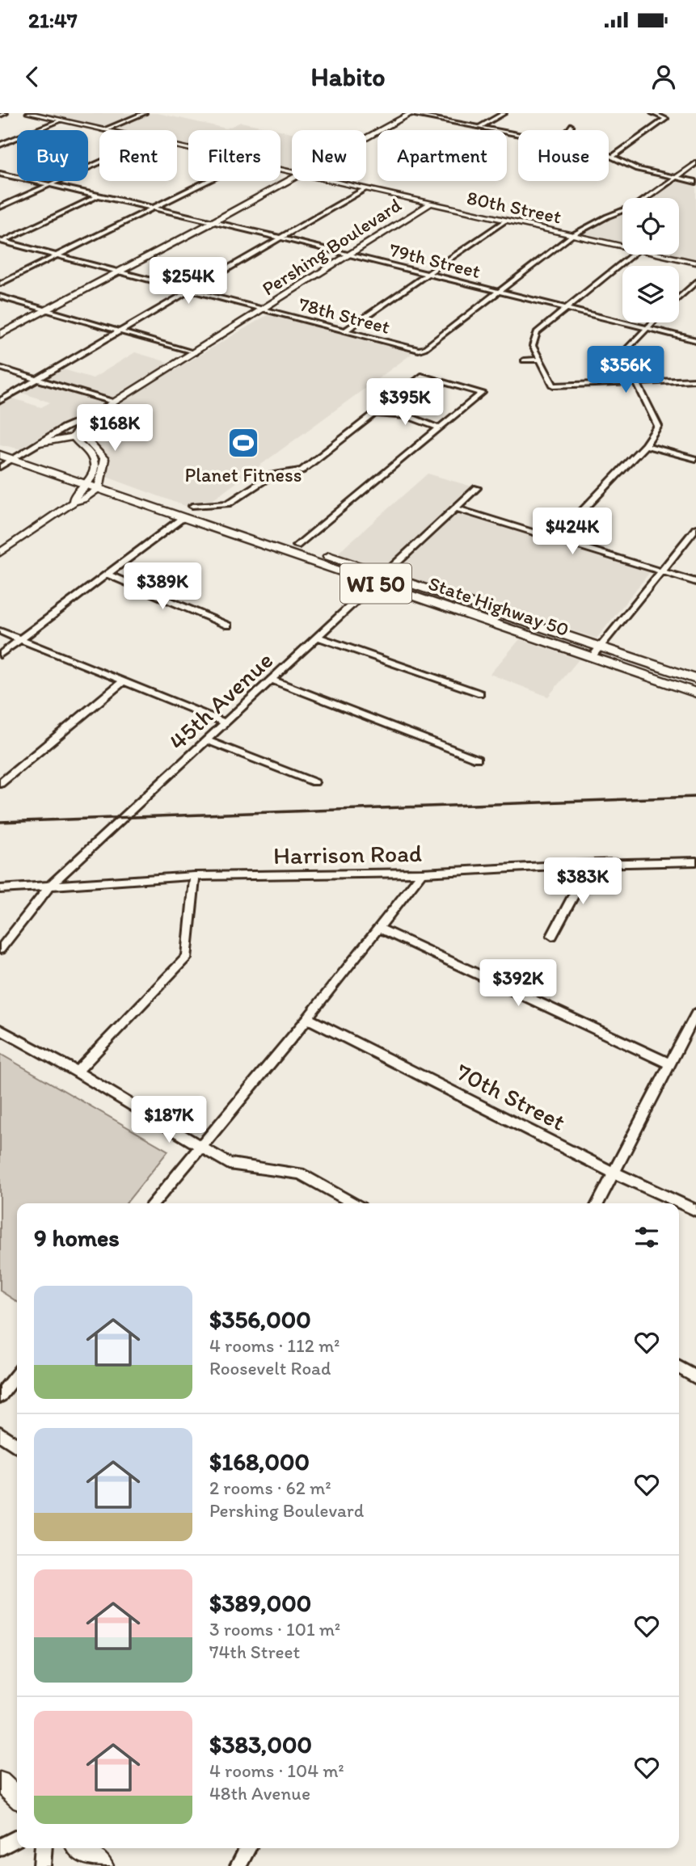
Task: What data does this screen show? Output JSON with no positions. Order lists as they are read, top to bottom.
{
  "streets": {
    "main road": ["WI 50", "State Highway 50"],
    "street": [
      "80th Street",
      "Pershing Boulevard",
      "79th Street",
      "78th Street",
      "45th Avenue",
      "Harrison Road",
      "70th Street"
    ]
  },
  "crossings": [
    ["80th Street", "Pershing Boulevard"],
    ["Pershing Boulevard", "79th Street"],
    ["Pershing Boulevard", "78th Street"],
    ["79th Street", "78th Street"],
    ["State Highway 50", "45th Avenue"],
    ["45th Avenue", "Harrison Road"]
  ],
  "places": {
    "sports": ["Planet Fitness"]
  },
  "page": {
    "status": "21:47",
    "header": "Habito",
    "chip": [
      "Buy",
      "Rent",
      "Filters",
      "New",
      "Apartment",
      "House"
    ],
    "price": [
      "$254K",
      "$356K",
      "$395K",
      "$168K",
      "$424K",
      "$389K",
      "$383K",
      "$392K",
      "$187K"
    ],
    "heading": "9 homes",
    "list": [
      {
        "name": "$356,000",
        "note": "4 rooms · 112 m² · Roosevelt Road"
      },
      {
        "name": "$168,000",
        "note": "2 rooms · 62 m² · Pershing Boulevard"
      },
      {
        "name": "$389,000",
        "note": "3 rooms · 101 m² · 74th Street"
      },
      {
        "name": "$383,000",
        "note": "4 rooms · 104 m² · 48th Avenue"
      }
    ]
  }
}
